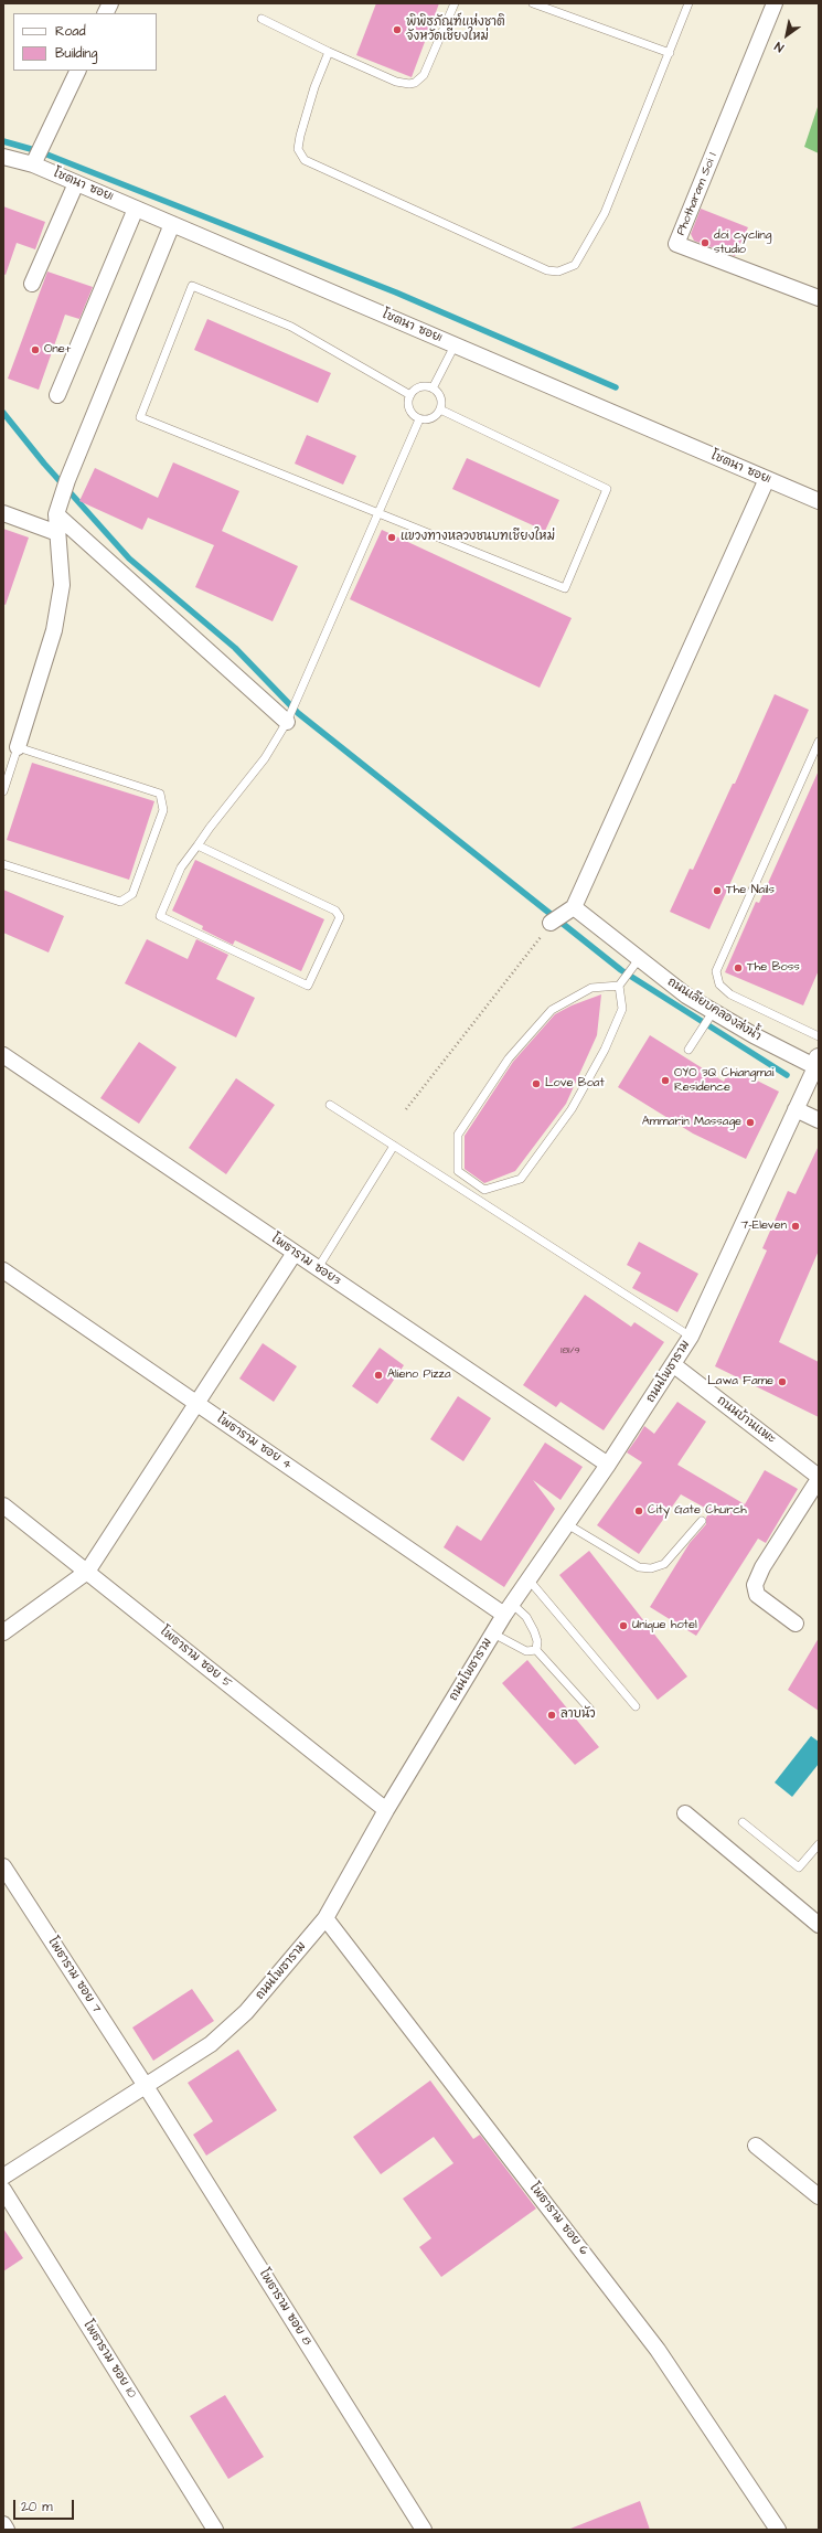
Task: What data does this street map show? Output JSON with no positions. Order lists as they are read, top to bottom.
{
  "streets": {
    "street": [
      "โชตนา ซอย1",
      "Photharam Soi 1",
      "ถนนเลียบคลองส่งน้ำ",
      "โพธาราม ซอย3",
      "ถนนโพธาราม",
      "ถนนบ้านแพะ",
      "โพธาราม ซอย 4",
      "โพธาราม ซอย 5",
      "โพธาราม ซอย 7",
      "โพธาราม ซอย 6",
      "โพธาราม ซอย 8",
      "โพธาราม ซอย 10"
    ]
  },
  "crossings": [
    ["ถนนเลียบคลองส่งน้ำ", "ถนนโพธาราม"],
    ["โพธาราม ซอย3", "ถนนโพธาราม"],
    ["ถนนโพธาราม", "ถนนบ้านแพะ"],
    ["ถนนโพธาราม", "โพธาราม ซอย 4"],
    ["ถนนโพธาราม", "โพธาราม ซอย 5"],
    ["ถนนโพธาราม", "โพธาราม ซอย 7"],
    ["ถนนโพธาราม", "โพธาราม ซอย 6"],
    ["ถนนโพธาราม", "โพธาราม ซอย 8"],
    ["โพธาราม ซอย 7", "โพธาราม ซอย 8"]
  ],
  "places": [
    "พิพิธภัณฑ์แห่งชาติ จังหวัดเชียงใหม่",
    "doi cycling studio",
    "One+",
    "แขวงทางหลวงชนบทเชียงใหม่",
    "The Nails",
    "The Boss",
    "OYO 3Q Chiangmai Residence",
    "Love Boat",
    "Ammarin Massage",
    "7-Eleven",
    "Alieno Pizza",
    "Lawa Fame",
    "City Gate Church",
    "Unique hotel",
    "ลาบนัว"
  ],
  "house_numbers": ["181/9"],
  "legend": ["Road", "Building"],
  "scale_bar": "20 m",
  "north": "bottom left"
}
